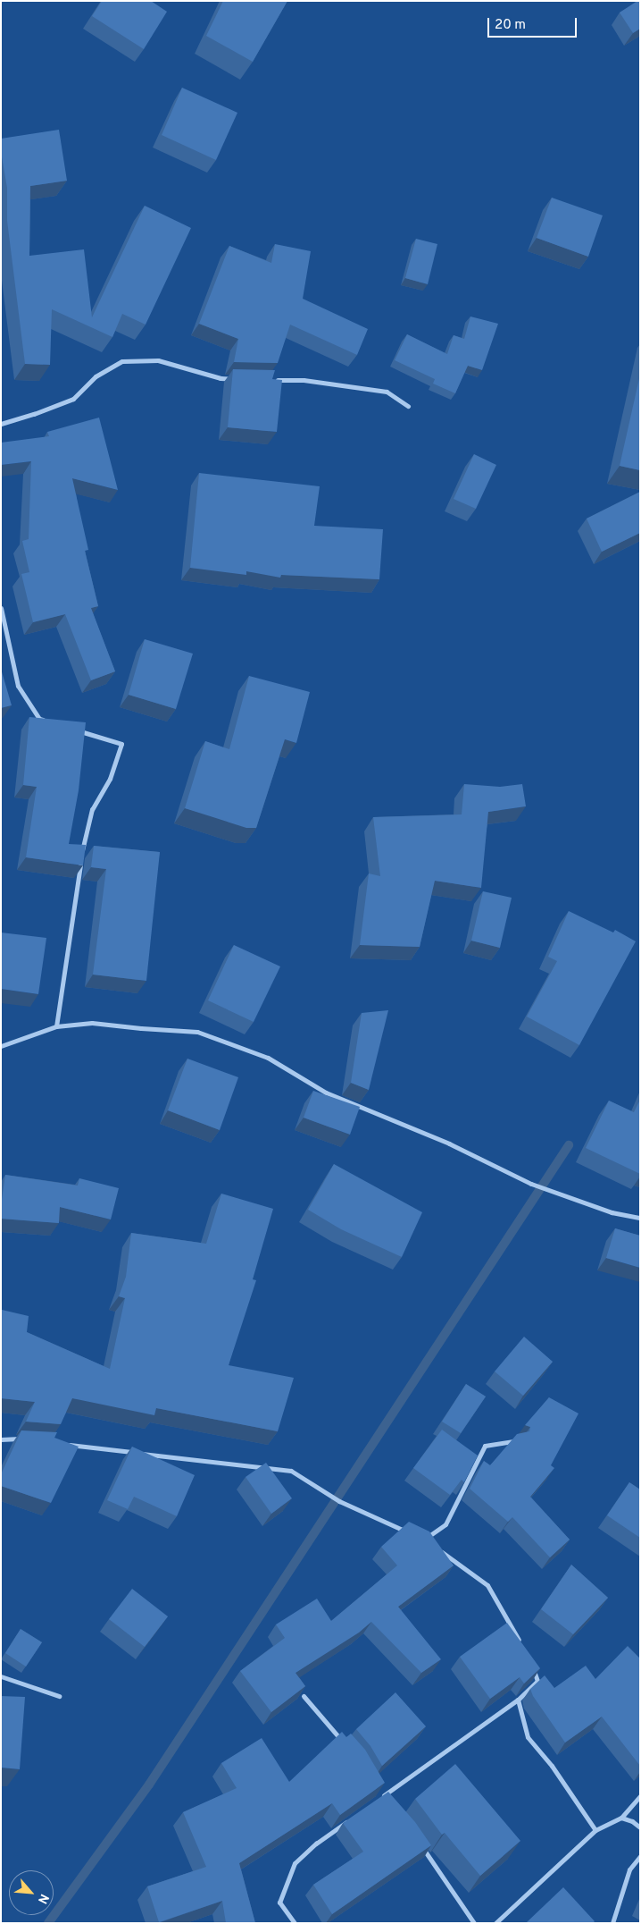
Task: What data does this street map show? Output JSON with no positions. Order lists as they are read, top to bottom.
{
  "scale_bar": "20 m",
  "north": "bottom right"
}
